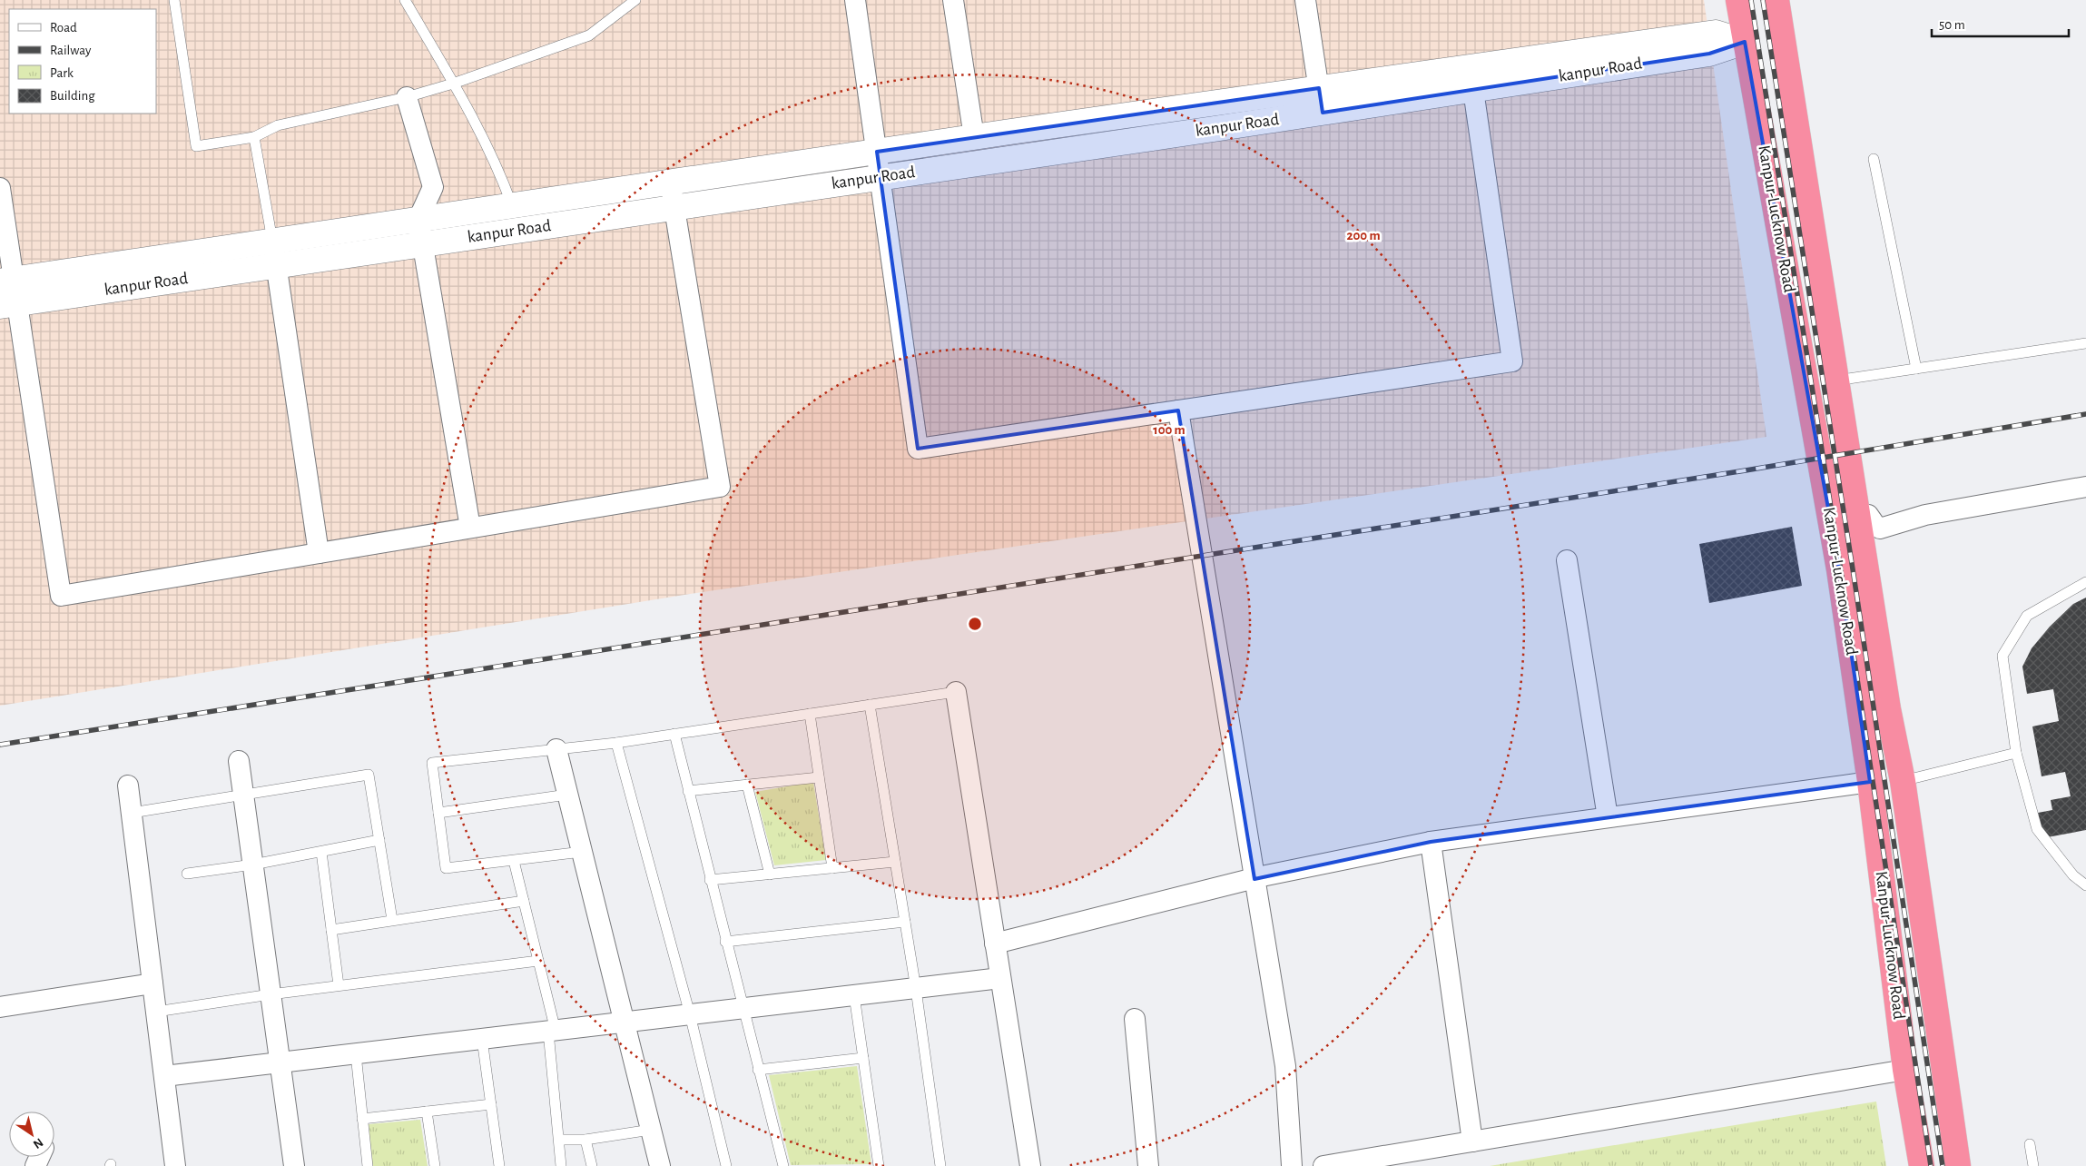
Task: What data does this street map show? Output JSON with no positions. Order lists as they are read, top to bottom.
{
  "streets": {
    "highway": ["Kanpur-Lucknow Road"],
    "street": ["kanpur Road"]
  },
  "crossings": [
    ["kanpur Road", "Kanpur-Lucknow Road"]
  ],
  "legend": [
    "Road",
    "Railway",
    "Park",
    "Building"
  ],
  "scale_bar": "50 m",
  "north": "bottom right",
  "rings": ["200 m", "100 m"]
}
